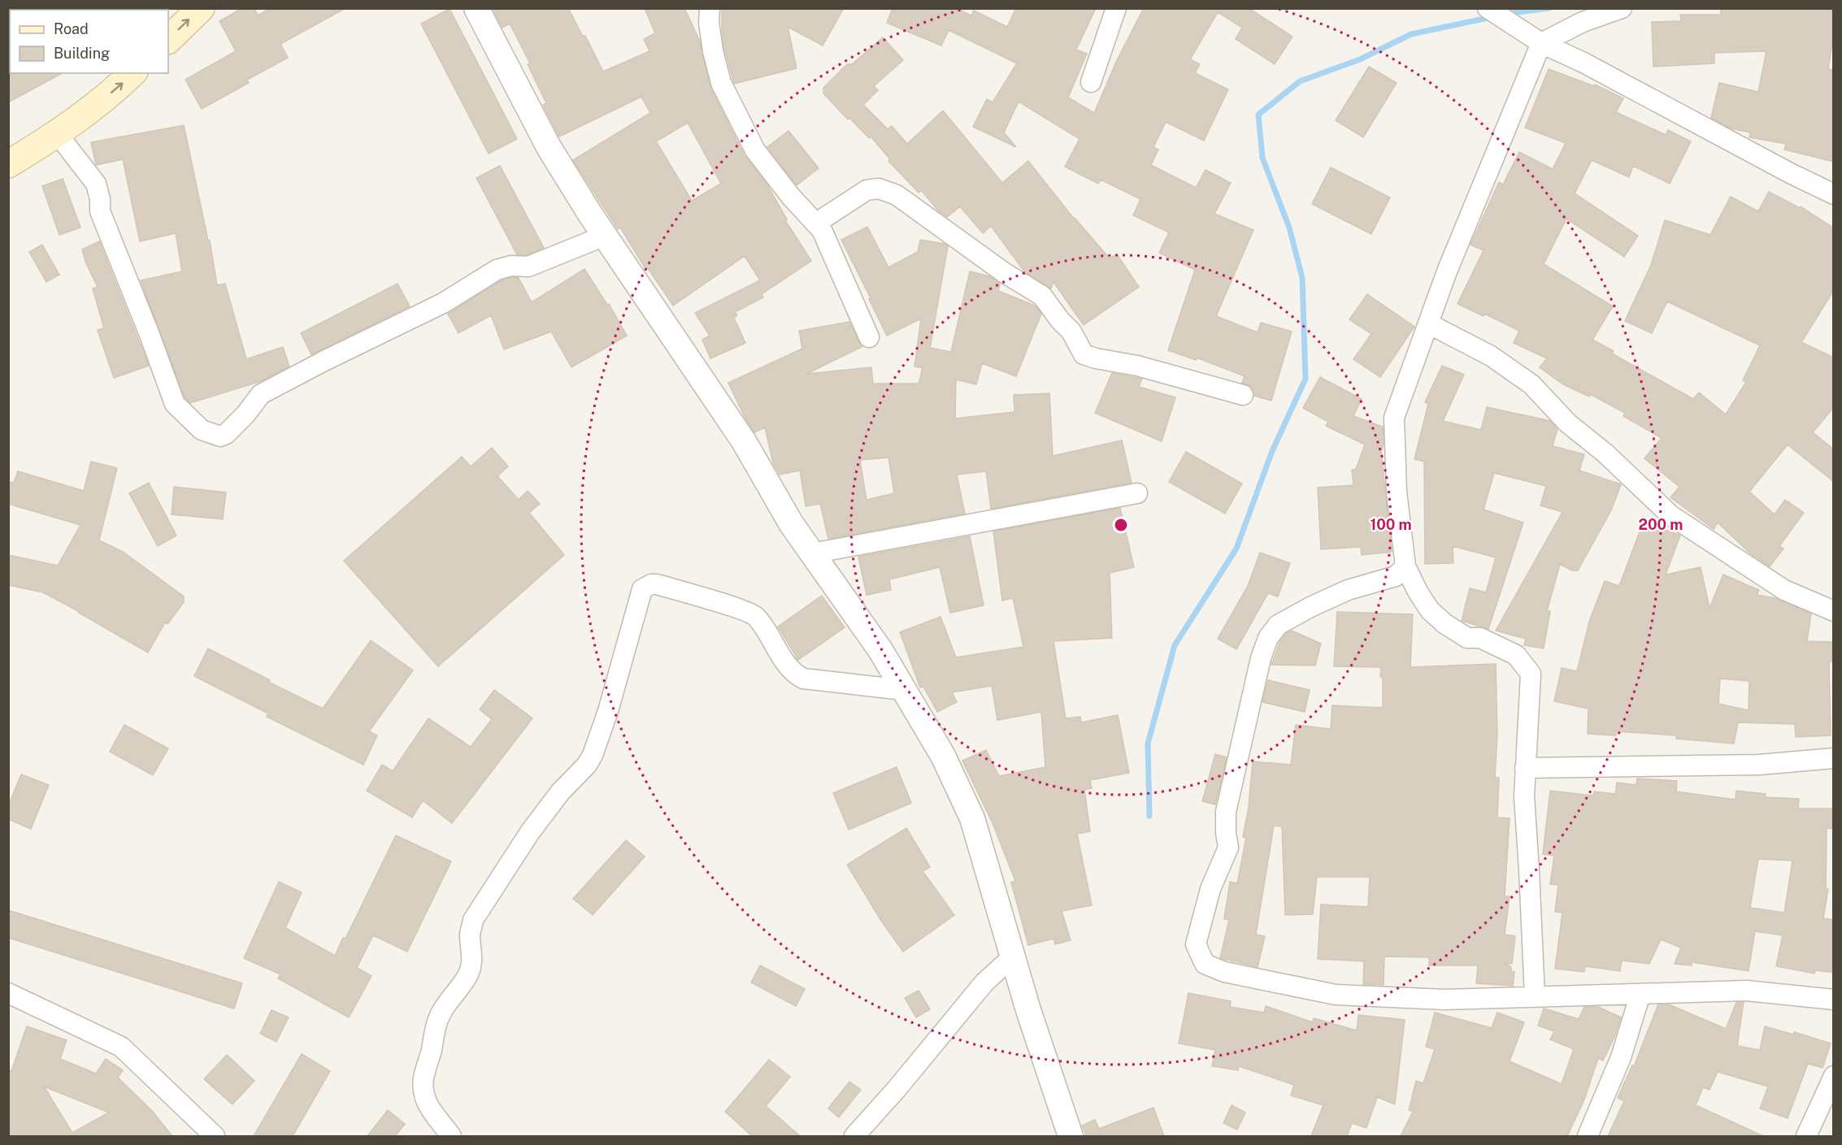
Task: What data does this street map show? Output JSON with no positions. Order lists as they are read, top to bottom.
{
  "legend": ["Road", "Building"],
  "rings": ["100 m", "200 m"]
}
